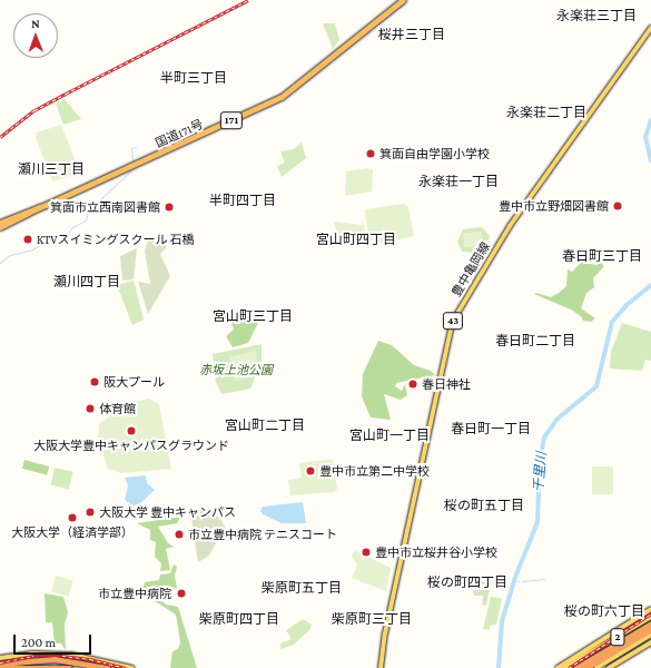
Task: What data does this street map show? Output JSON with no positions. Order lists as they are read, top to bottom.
{
  "streets": {
    "highway": ["171", "国道171号"],
    "main road": ["豊中亀岡線", "43", "2"]
  },
  "districts": [
    "永楽荘三丁目",
    "桜井三丁目",
    "半町三丁目",
    "永楽荘二丁目",
    "瀬川三丁目",
    "永楽荘一丁目",
    "半町四丁目",
    "宮山町四丁目",
    "春日町三丁目",
    "瀬川四丁目",
    "宮山町三丁目",
    "春日町二丁目",
    "宮山町二丁目",
    "春日町一丁目",
    "宮山町一丁目",
    "桜の町五丁目",
    "桜の町四丁目",
    "柴原町五丁目",
    "桜の町六丁目",
    "柴原町四丁目",
    "柴原町三丁目"
  ],
  "water": ["千里川"],
  "parks": ["赤坂上池公園"],
  "places": [
    "箕面自由学園小学校",
    "豊中市立野畑図書館",
    "箕面市立西南図書館",
    "KTVスイミングスクール 石橋",
    "阪大プール",
    "春日神社",
    "体育館",
    "大阪大学豊中キャンパスグラウンド",
    "豊中市立第二中学校",
    "大阪大学 豊中キャンパス",
    "大阪大学（経済学部）",
    "市立豊中病院 テニスコート",
    "豊中市立桜井谷小学校",
    "市立豊中病院"
  ],
  "scale_bar": "200 m",
  "north": "top"
}
